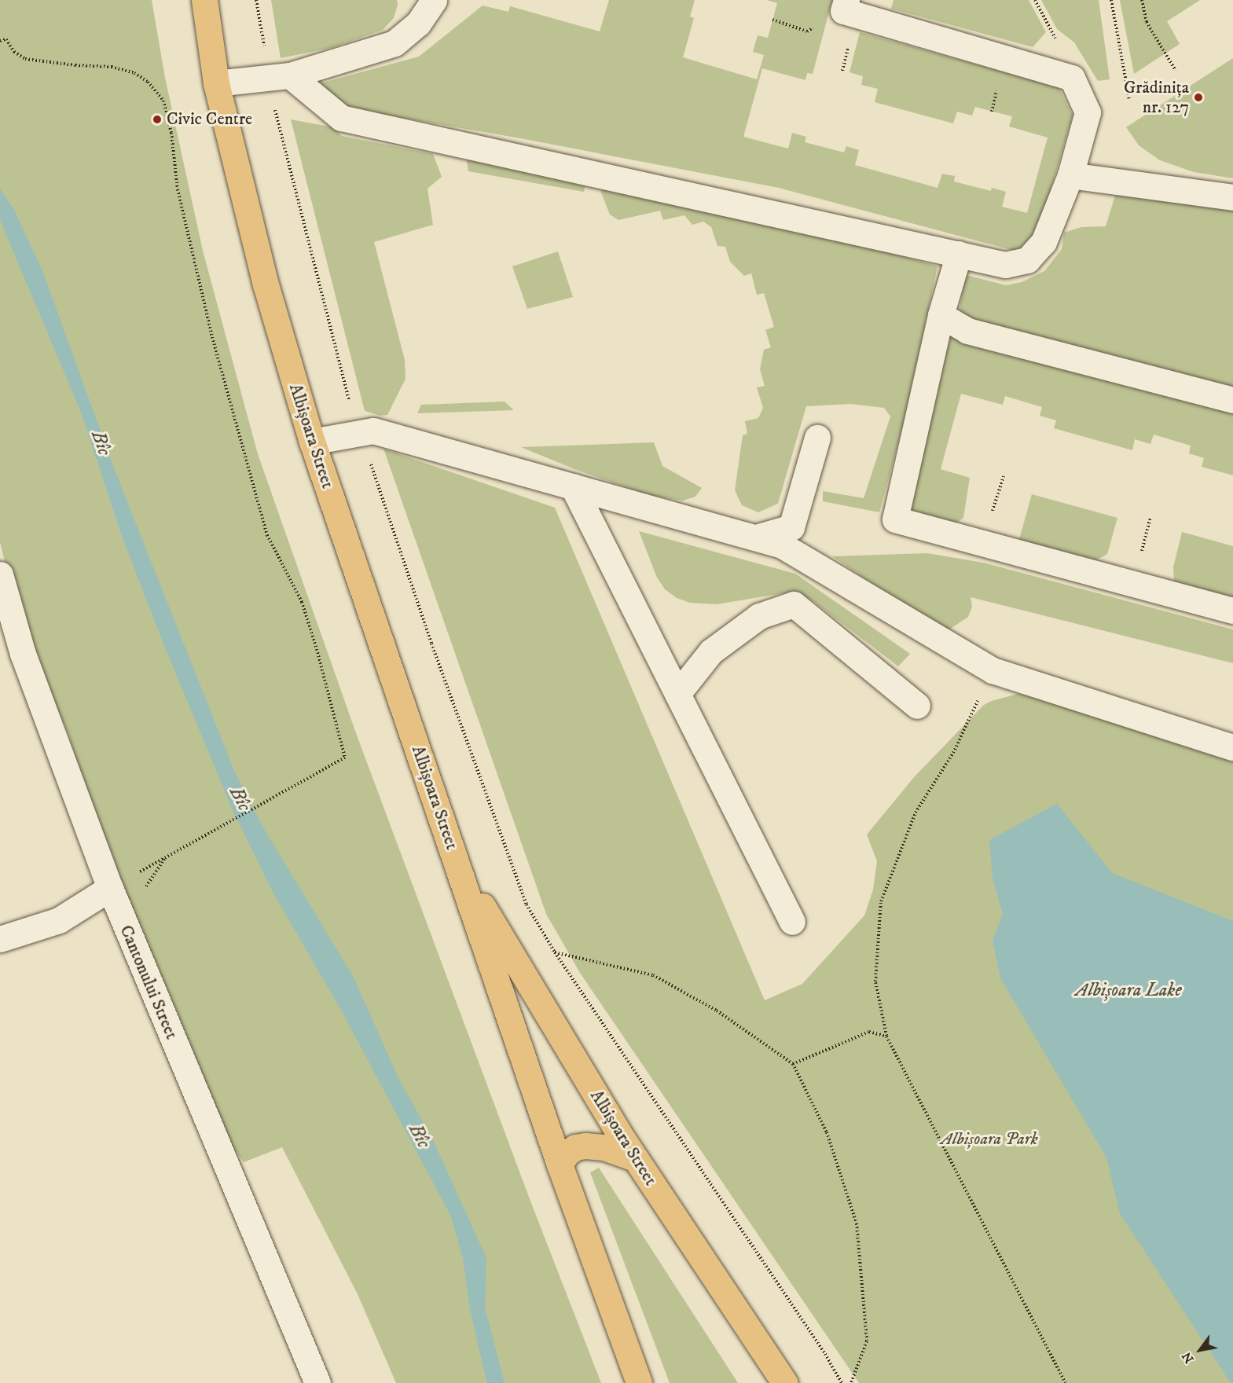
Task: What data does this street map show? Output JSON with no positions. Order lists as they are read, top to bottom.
{
  "streets": {
    "main road": ["Albișoara Street"],
    "street": ["Cantonului Street"]
  },
  "water": ["Bîc", "Albișoara Lake"],
  "parks": ["Albișoara Park"],
  "places": ["Grădinița nr. 127", "Civic Centre"],
  "north": "bottom left"
}
